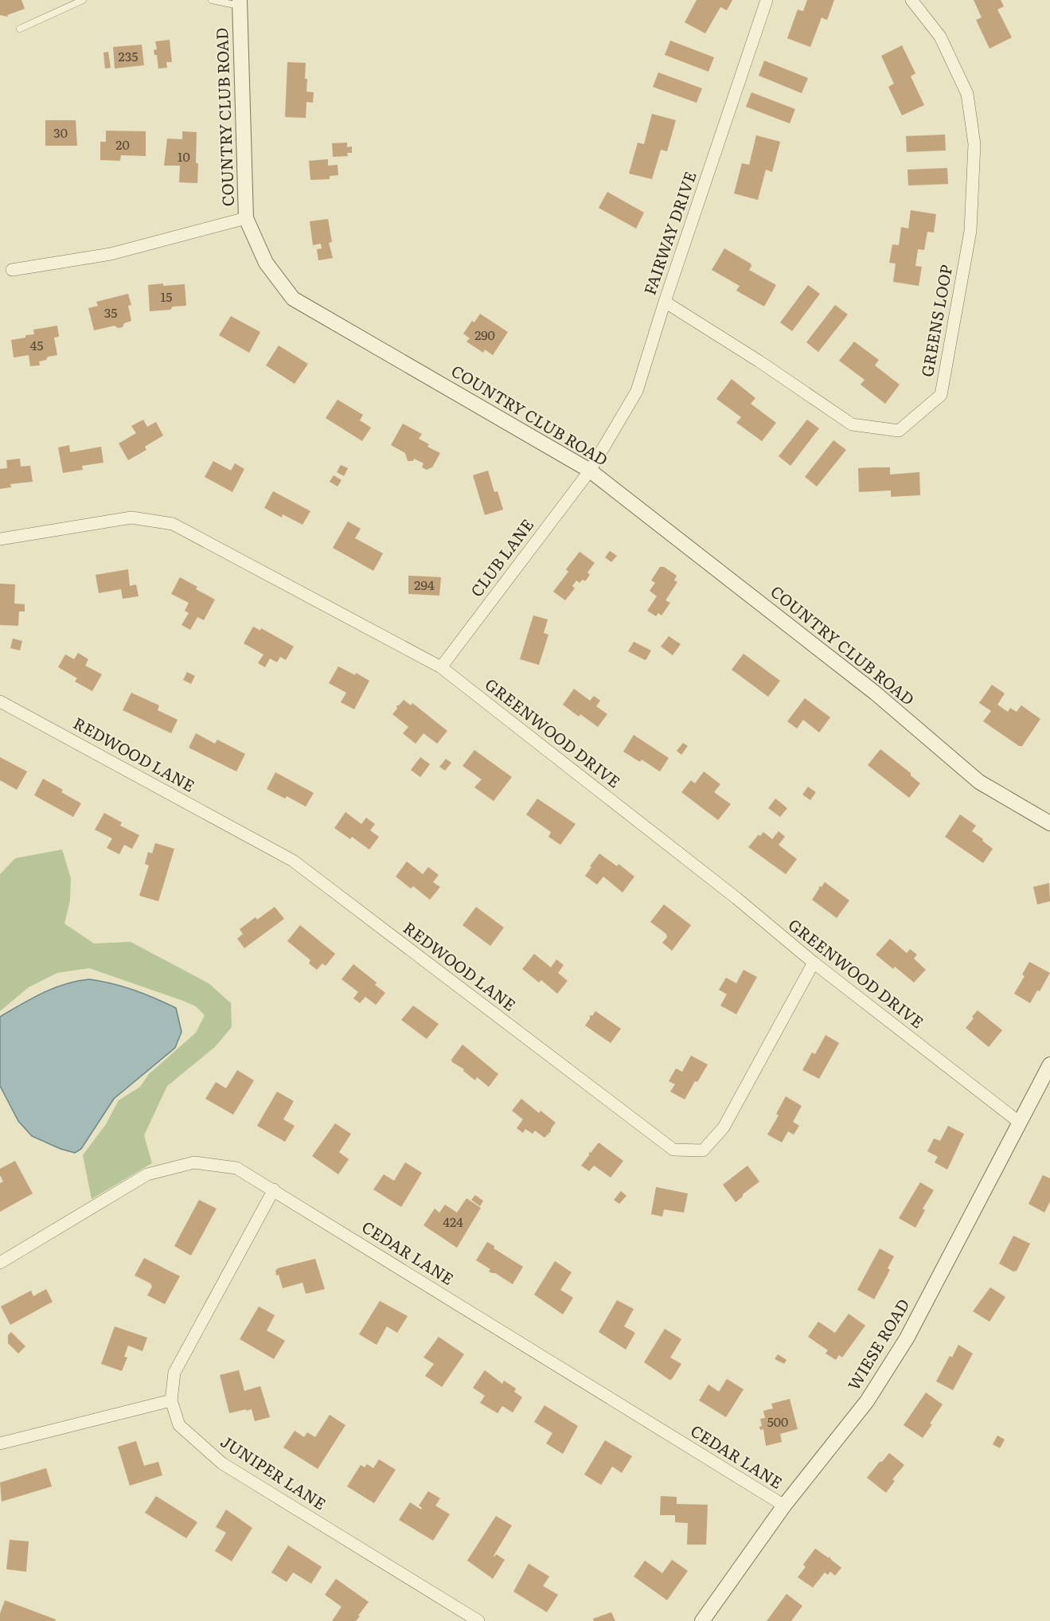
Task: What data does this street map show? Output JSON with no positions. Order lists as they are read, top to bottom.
{
  "streets": {
    "street": [
      "COUNTRY CLUB ROAD",
      "FAIRWAY DRIVE",
      "GREENS LOOP",
      "CLUB LANE",
      "GREENWOOD DRIVE",
      "REDWOOD LANE",
      "CEDAR LANE",
      "WIESE ROAD",
      "JUNIPER LANE"
    ]
  },
  "crossings": [
    ["COUNTRY CLUB ROAD", "FAIRWAY DRIVE"],
    ["COUNTRY CLUB ROAD", "CLUB LANE"],
    ["FAIRWAY DRIVE", "GREENS LOOP"],
    ["FAIRWAY DRIVE", "CLUB LANE"],
    ["CLUB LANE", "GREENWOOD DRIVE"],
    ["GREENWOOD DRIVE", "REDWOOD LANE"],
    ["GREENWOOD DRIVE", "WIESE ROAD"],
    ["CEDAR LANE", "WIESE ROAD"],
    ["CEDAR LANE", "JUNIPER LANE"]
  ],
  "house_numbers": [
    "235",
    "30",
    "20",
    "10",
    "15",
    "35",
    "290",
    "45",
    "294",
    "424",
    "500"
  ]
}
